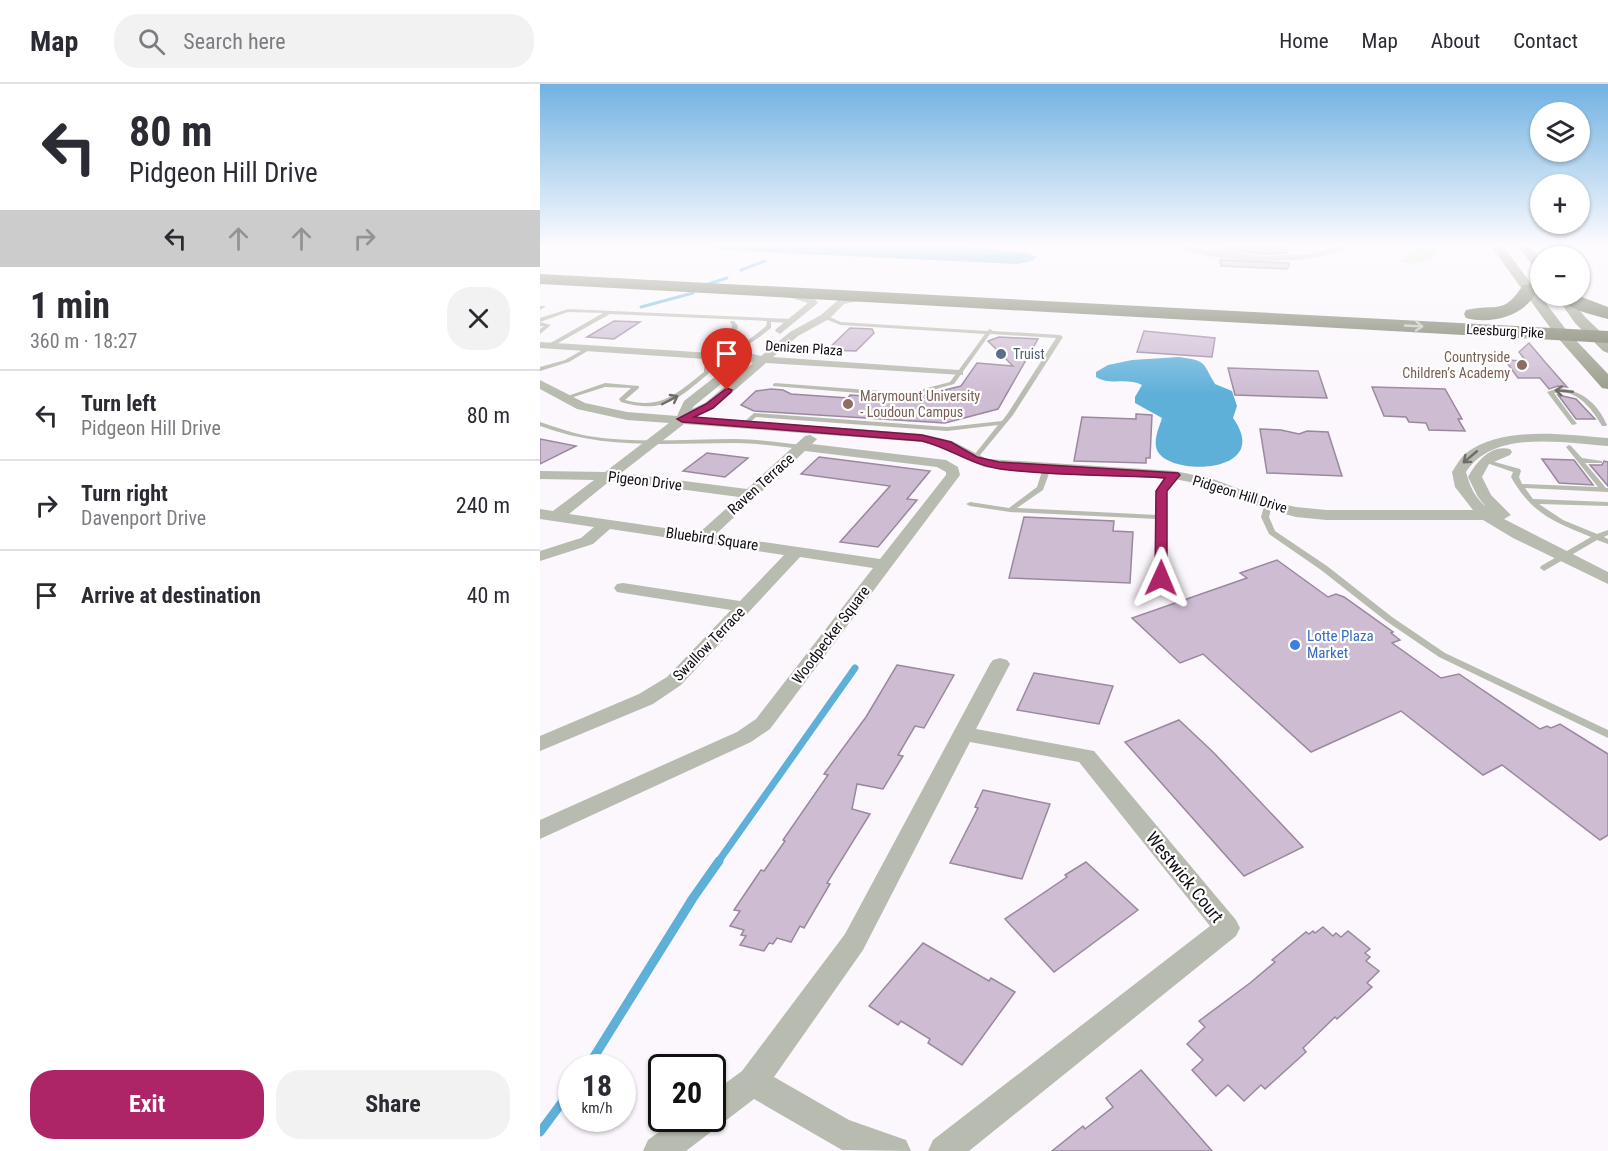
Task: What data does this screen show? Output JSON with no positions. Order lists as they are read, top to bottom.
{
  "streets": {
    "highway": ["Leesburg Pike"],
    "street": [
      "Denizen Plaza",
      "Pigeon Drive",
      "Raven Terrace",
      "Pidgeon Hill Drive",
      "Bluebird Square",
      "Woodpecker Square",
      "Swallow Terrace",
      "Westwick Court"
    ]
  },
  "crossings": [
    ["Pigeon Drive", "Raven Terrace"],
    ["Raven Terrace", "Pidgeon Hill Drive"],
    ["Raven Terrace", "Bluebird Square"],
    ["Raven Terrace", "Woodpecker Square"],
    ["Bluebird Square", "Woodpecker Square"],
    ["Bluebird Square", "Swallow Terrace"]
  ],
  "places": [
    "Truist",
    "Countryside Children’s Academy",
    "Marymount University - Loudoun Campus",
    "Lotte Plaza Market"
  ],
  "page": {
    "header": "Map",
    "search": "Search here",
    "nav": [
      "Home",
      "Map",
      "About",
      "Contact"
    ],
    "turn": ["80 m", "Pidgeon Hill Drive"],
    "map_buttons": ["+", "−"],
    "heading": ["1 min", "360 m · 18:27"],
    "list": [
      {
        "name": "Turn left",
        "note": "Pidgeon Hill Drive",
        "value": "80 m"
      },
      {
        "name": "Turn right",
        "note": "Davenport Drive",
        "value": "240 m"
      },
      {
        "name": "Arrive at destination",
        "value": "40 m"
      }
    ],
    "speed": "18 km/h",
    "limit": "20",
    "buttons": ["Exit", "Share"]
  }
}
